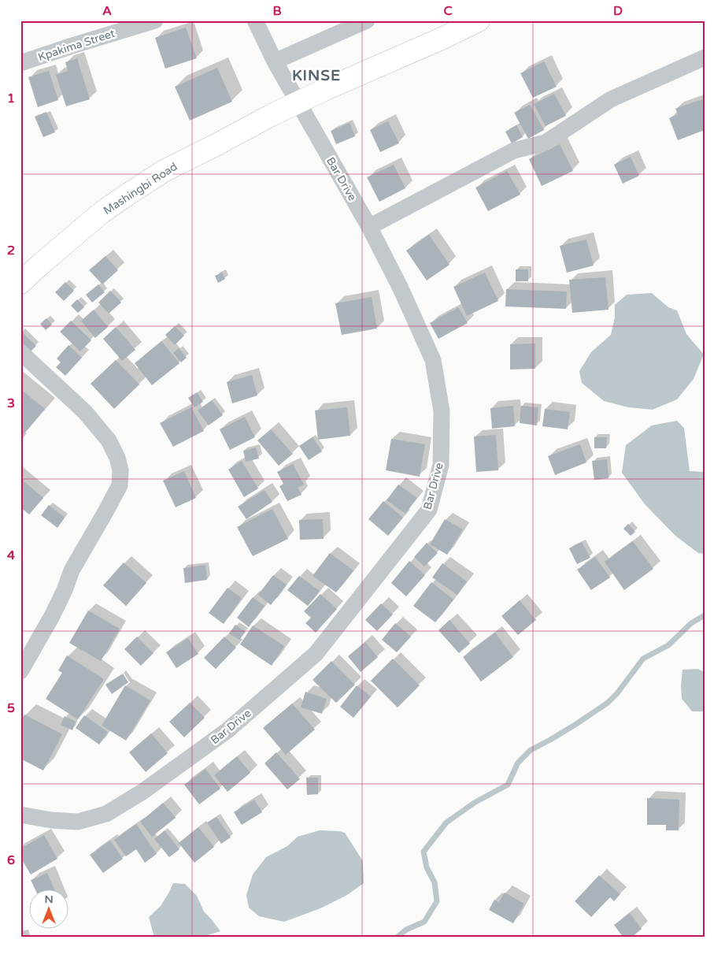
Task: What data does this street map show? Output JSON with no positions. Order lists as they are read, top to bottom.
{
  "streets": {
    "main road": ["Mashingbi Road"],
    "street": ["Kpakima Street", "Bar Drive"]
  },
  "districts": ["KINSE"],
  "north": "top",
  "grid": {
    "columns": [
      "A",
      "B",
      "C",
      "D"
    ],
    "rows": [
      "1",
      "2",
      "3",
      "4",
      "5",
      "6"
    ]
  }
}
